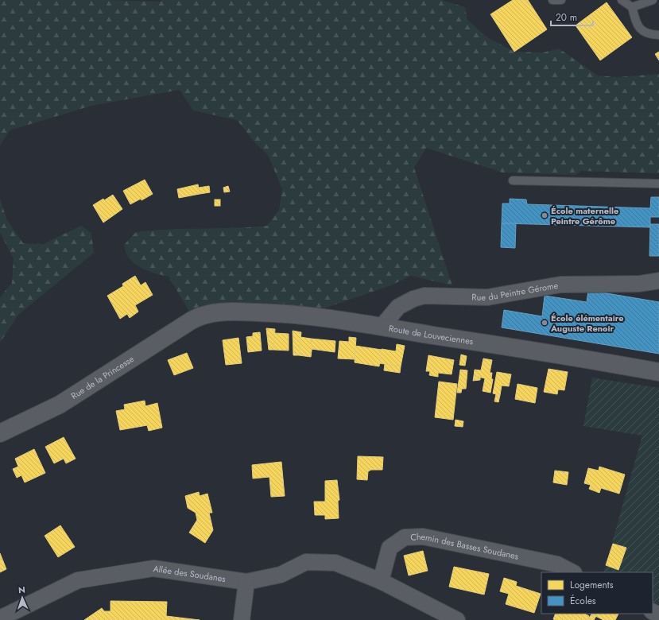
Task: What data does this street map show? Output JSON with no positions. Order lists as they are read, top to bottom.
{
  "streets": {
    "street": [
      "Rue du Peintre Gérome",
      "Route de Louveciennes",
      "Rue de la Princesse",
      "Chemin des Basses Soudanes",
      "Allée des Soudanes"
    ]
  },
  "crossings": [
    ["Rue du Peintre Gérome", "Route de Louveciennes"],
    ["Route de Louveciennes", "Rue de la Princesse"],
    ["Chemin des Basses Soudanes", "Allée des Soudanes"]
  ],
  "places": ["École maternelle Peintre Gérôme", "École élémentaire Auguste Renoir"],
  "legend": ["Logements", "Écoles"],
  "scale_bar": "20 m",
  "north": "top"
}
